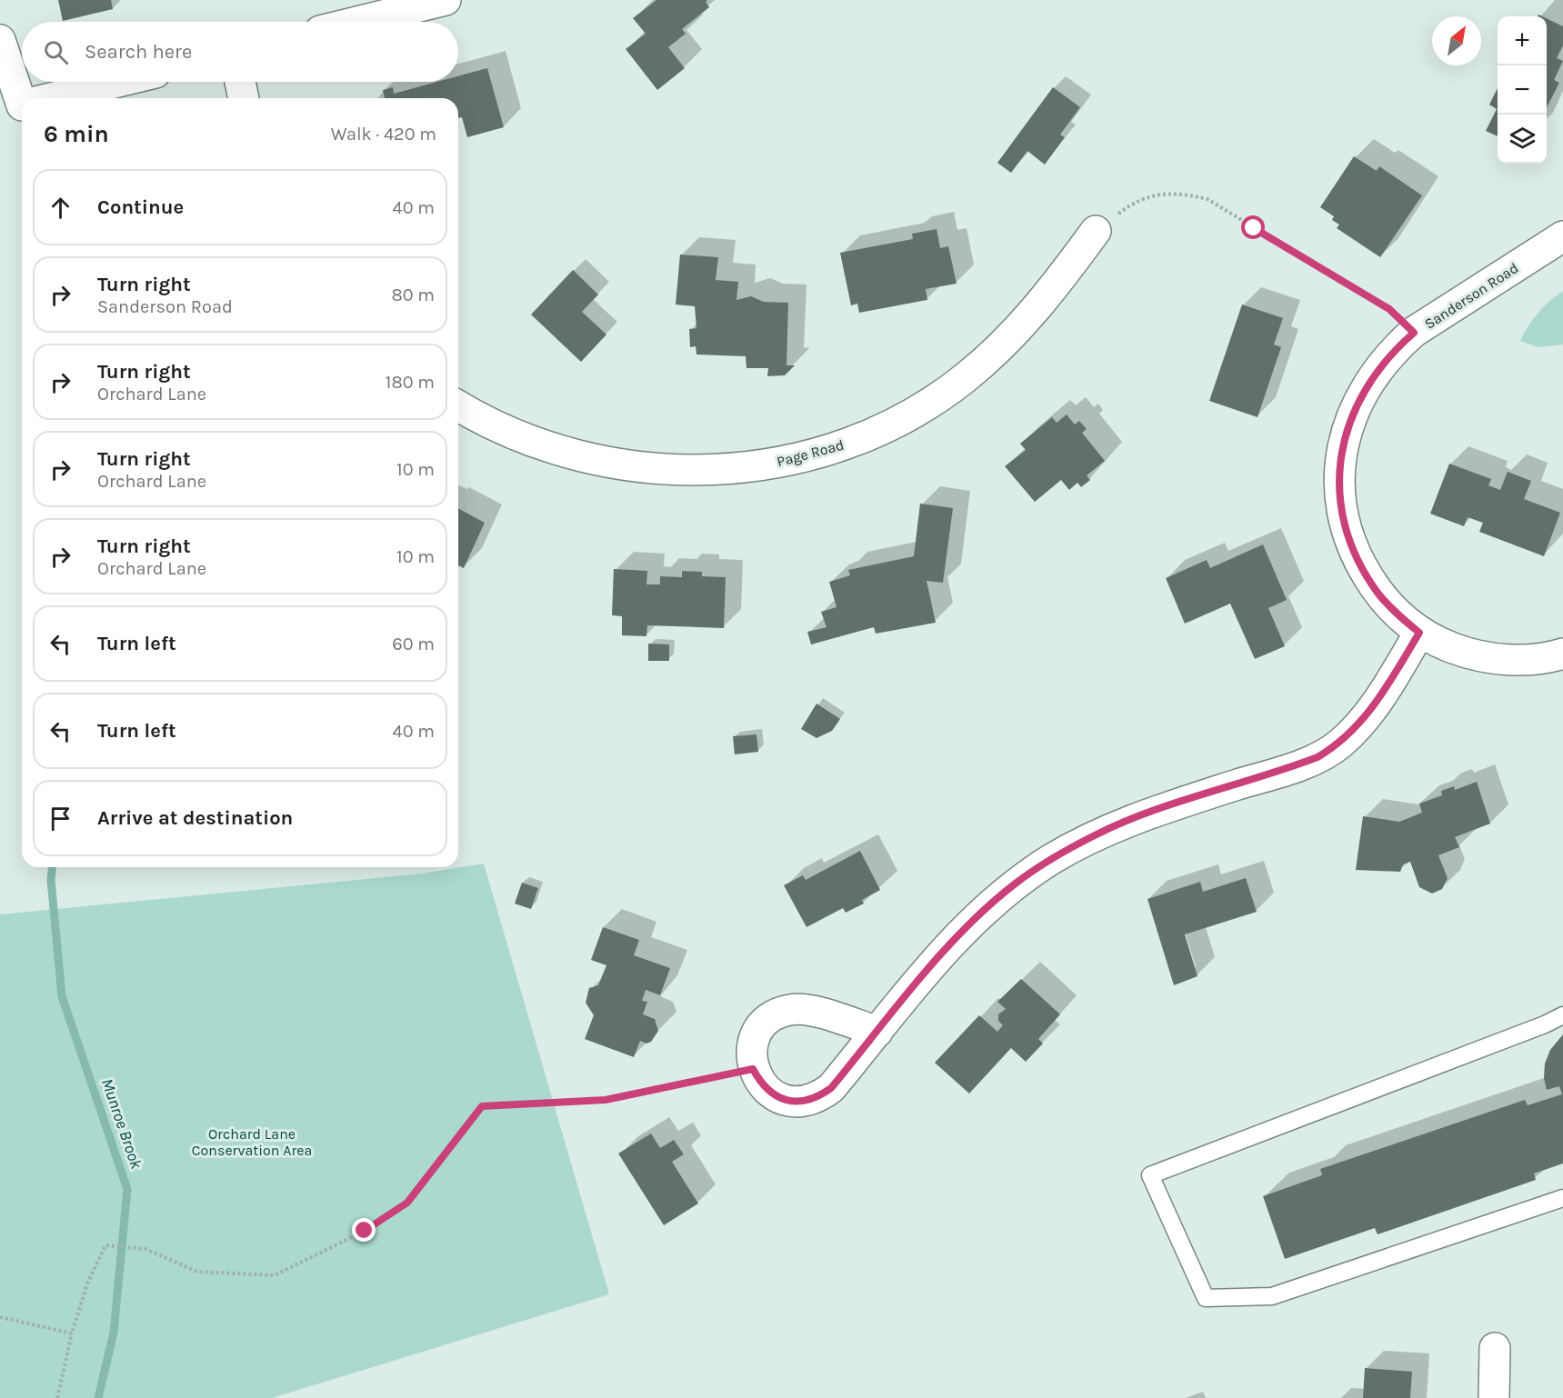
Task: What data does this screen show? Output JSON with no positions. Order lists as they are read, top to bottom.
{
  "streets": {
    "street": ["Sanderson Road", "Page Road"]
  },
  "water": ["Munroe Brook"],
  "parks": ["Orchard Lane Conservation Area"],
  "north": "top right",
  "page": {
    "map_buttons": ["+", "−"],
    "search": "Search here",
    "heading": ["6 min", "Walk · 420 m"],
    "list": [
      ["Continue", "40 m"],
      ["Turn right", "Sanderson Road", "80 m"],
      ["Turn right", "Orchard Lane", "180 m"],
      ["Turn right", "Orchard Lane", "10 m"],
      ["Turn right", "Orchard Lane", "10 m"],
      ["Turn left", "60 m"],
      ["Turn left", "40 m"],
      "Arrive at destination"
    ]
  }
}
